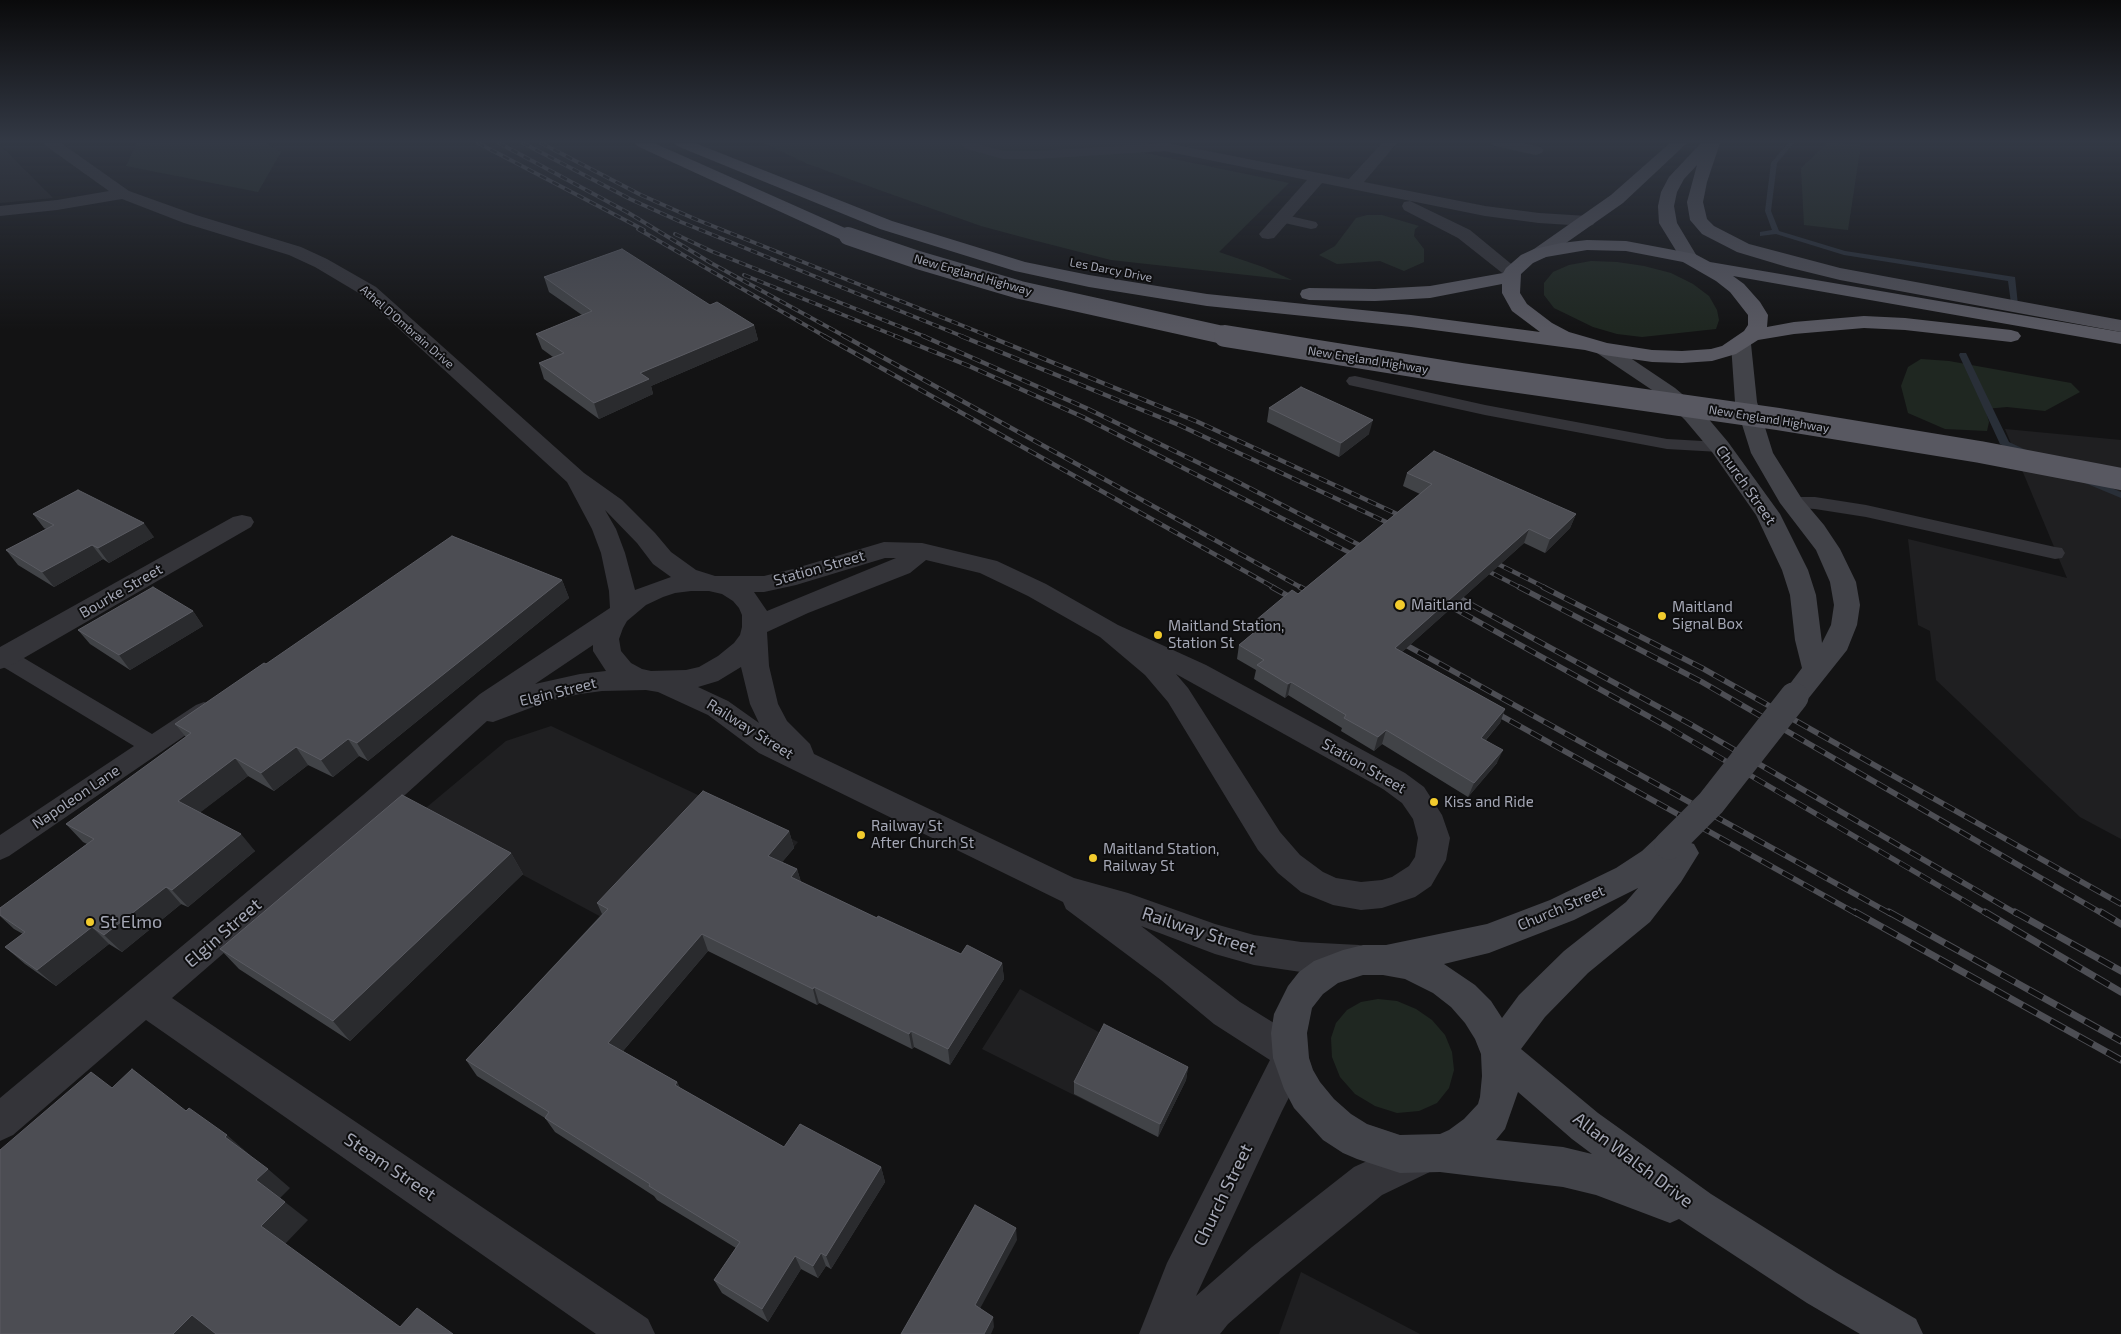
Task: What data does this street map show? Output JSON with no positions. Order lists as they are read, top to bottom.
{
  "streets": {
    "highway": ["Les Darcy Drive", "New England Highway"],
    "main road": ["Church Street", "Allan Walsh Drive"],
    "street": [
      "Athel D'Ombrain Drive",
      "Station Street",
      "Bourke Street",
      "Elgin Street",
      "Railway Street",
      "Steam Street"
    ],
    "lane": ["Napoleon Lane"]
  },
  "crossings": [
    ["Athel D'Ombrain Drive", "Station Street"],
    ["Athel D'Ombrain Drive", "Elgin Street"],
    ["Athel D'Ombrain Drive", "Railway Street"],
    ["Church Street", "Railway Street"],
    ["Church Street", "Allan Walsh Drive"],
    ["Station Street", "Elgin Street"],
    ["Station Street", "Railway Street"],
    ["Elgin Street", "Railway Street"],
    ["Elgin Street", "Steam Street"],
    ["Railway Street", "Allan Walsh Drive"]
  ],
  "places": [
    "Maitland",
    "Maitland Signal Box",
    "Maitland Station, Station St",
    "Kiss and Ride",
    "Railway St After Church St",
    "Maitland Station, Railway St",
    "St Elmo"
  ]
}
